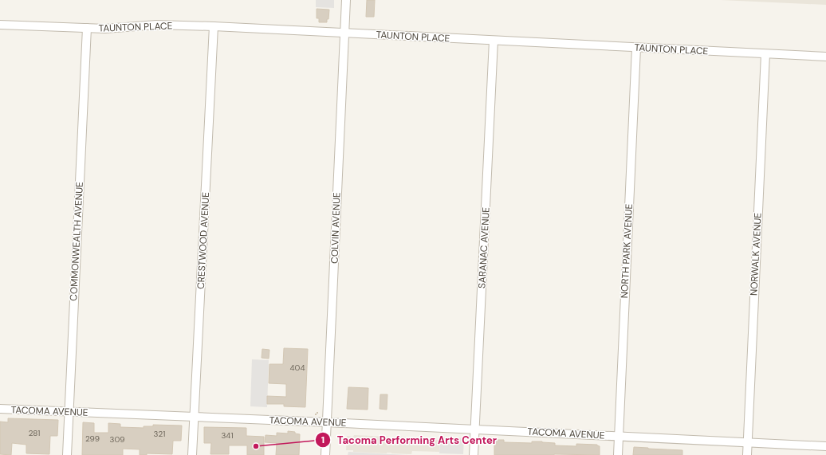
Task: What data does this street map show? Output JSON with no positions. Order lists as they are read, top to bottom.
{
  "streets": {
    "street": [
      "TAUNTON PLACE",
      "COLVIN AVENUE",
      "CRESTWOOD AVENUE",
      "COMMONWEALTH AVENUE",
      "SARANAC AVENUE",
      "NORTH PARK AVENUE",
      "NORWALK AVENUE",
      "TACOMA AVENUE"
    ]
  },
  "crossings": [
    ["TAUNTON PLACE", "COLVIN AVENUE"],
    ["TAUNTON PLACE", "CRESTWOOD AVENUE"],
    ["TAUNTON PLACE", "COMMONWEALTH AVENUE"],
    ["TAUNTON PLACE", "SARANAC AVENUE"],
    ["TAUNTON PLACE", "NORTH PARK AVENUE"],
    ["TAUNTON PLACE", "NORWALK AVENUE"],
    ["COLVIN AVENUE", "TACOMA AVENUE"],
    ["CRESTWOOD AVENUE", "TACOMA AVENUE"],
    ["COMMONWEALTH AVENUE", "TACOMA AVENUE"],
    ["SARANAC AVENUE", "TACOMA AVENUE"],
    ["NORTH PARK AVENUE", "TACOMA AVENUE"],
    ["NORWALK AVENUE", "TACOMA AVENUE"]
  ],
  "places": ["Tacoma Performing Arts Center"],
  "house_numbers": [
    "404",
    "281",
    "321",
    "341",
    "299",
    "309"
  ]
}
